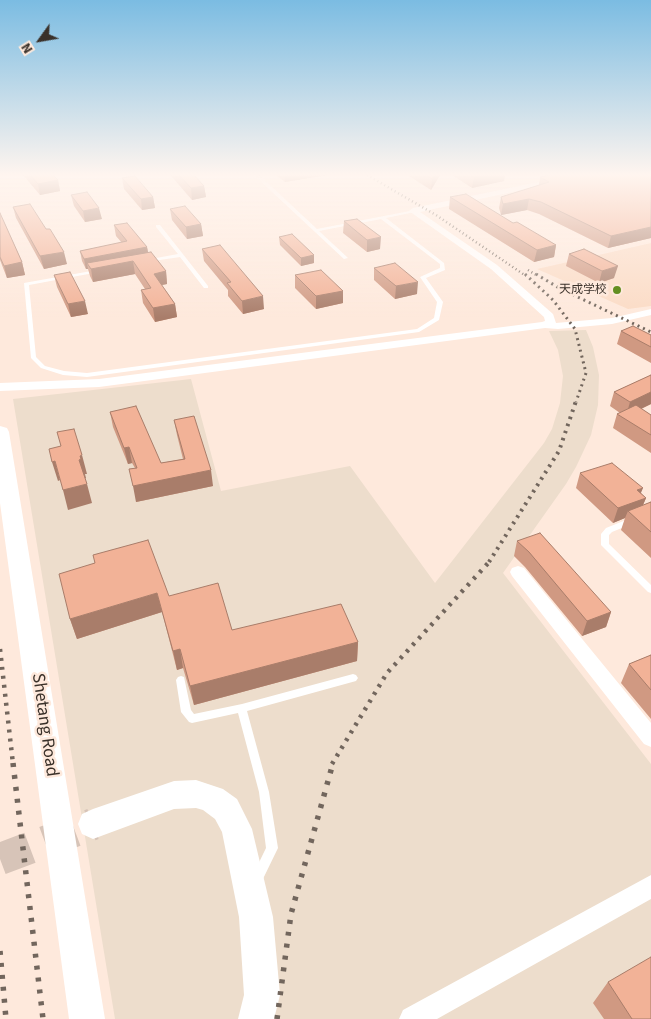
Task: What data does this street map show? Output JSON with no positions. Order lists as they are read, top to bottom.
{
  "streets": {
    "main road": ["Shetang Road"]
  },
  "places": ["天成学校"],
  "north": "bottom left"
}
